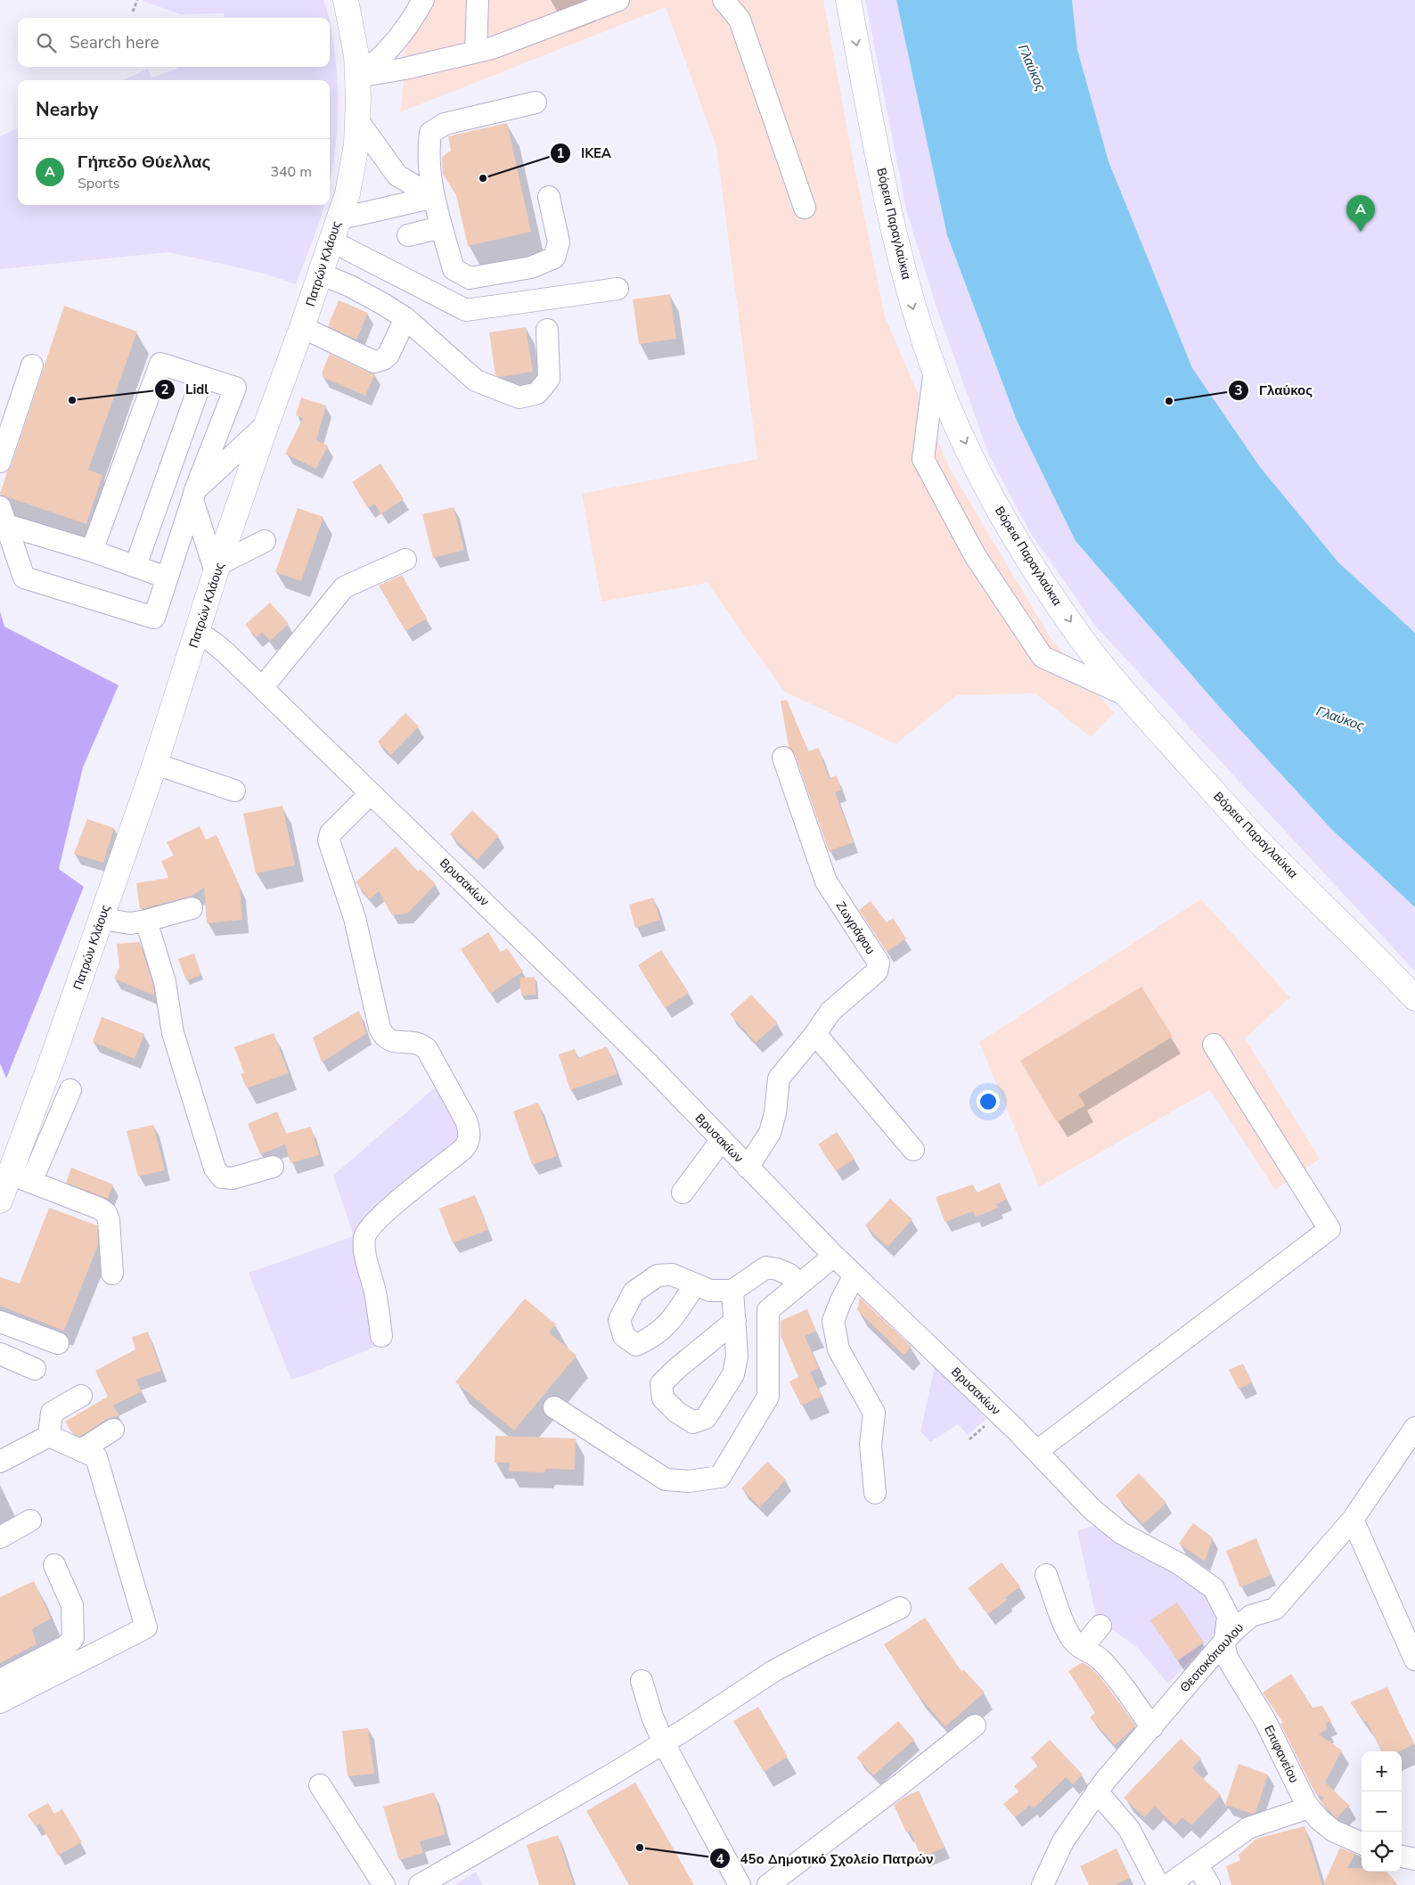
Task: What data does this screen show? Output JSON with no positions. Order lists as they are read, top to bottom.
{
  "streets": {
    "main road": ["Βόρεια Παραγλαύκια", "Πατρών Κλάους"],
    "street": [
      "Βρυσακίων",
      "Ζωγράφου",
      "Θεοτοκόπουλου",
      "Επιφανείου"
    ]
  },
  "crossings": [
    ["Πατρών Κλάους", "Βρυσακίων"],
    ["Βρυσακίων", "Ζωγράφου"],
    ["Βρυσακίων", "Θεοτοκόπουλου"],
    ["Βρυσακίων", "Επιφανείου"],
    ["Θεοτοκόπουλου", "Επιφανείου"]
  ],
  "one_way": ["Βόρεια Παραγλαύκια"],
  "water": ["Γλαύκος"],
  "places": [
    "IKEA",
    "Lidl",
    "Γλαύκος",
    "45ο Δημοτικό Σχολείο Πατρών"
  ],
  "page": {
    "search": "Search here",
    "heading": "Nearby",
    "list": [
      {
        "mark": "A",
        "name": "Γήπεδο Θύελλας",
        "note": "Sports",
        "value": "340 m"
      }
    ],
    "pins": "A",
    "map_buttons": ["+", "−"]
  }
}
